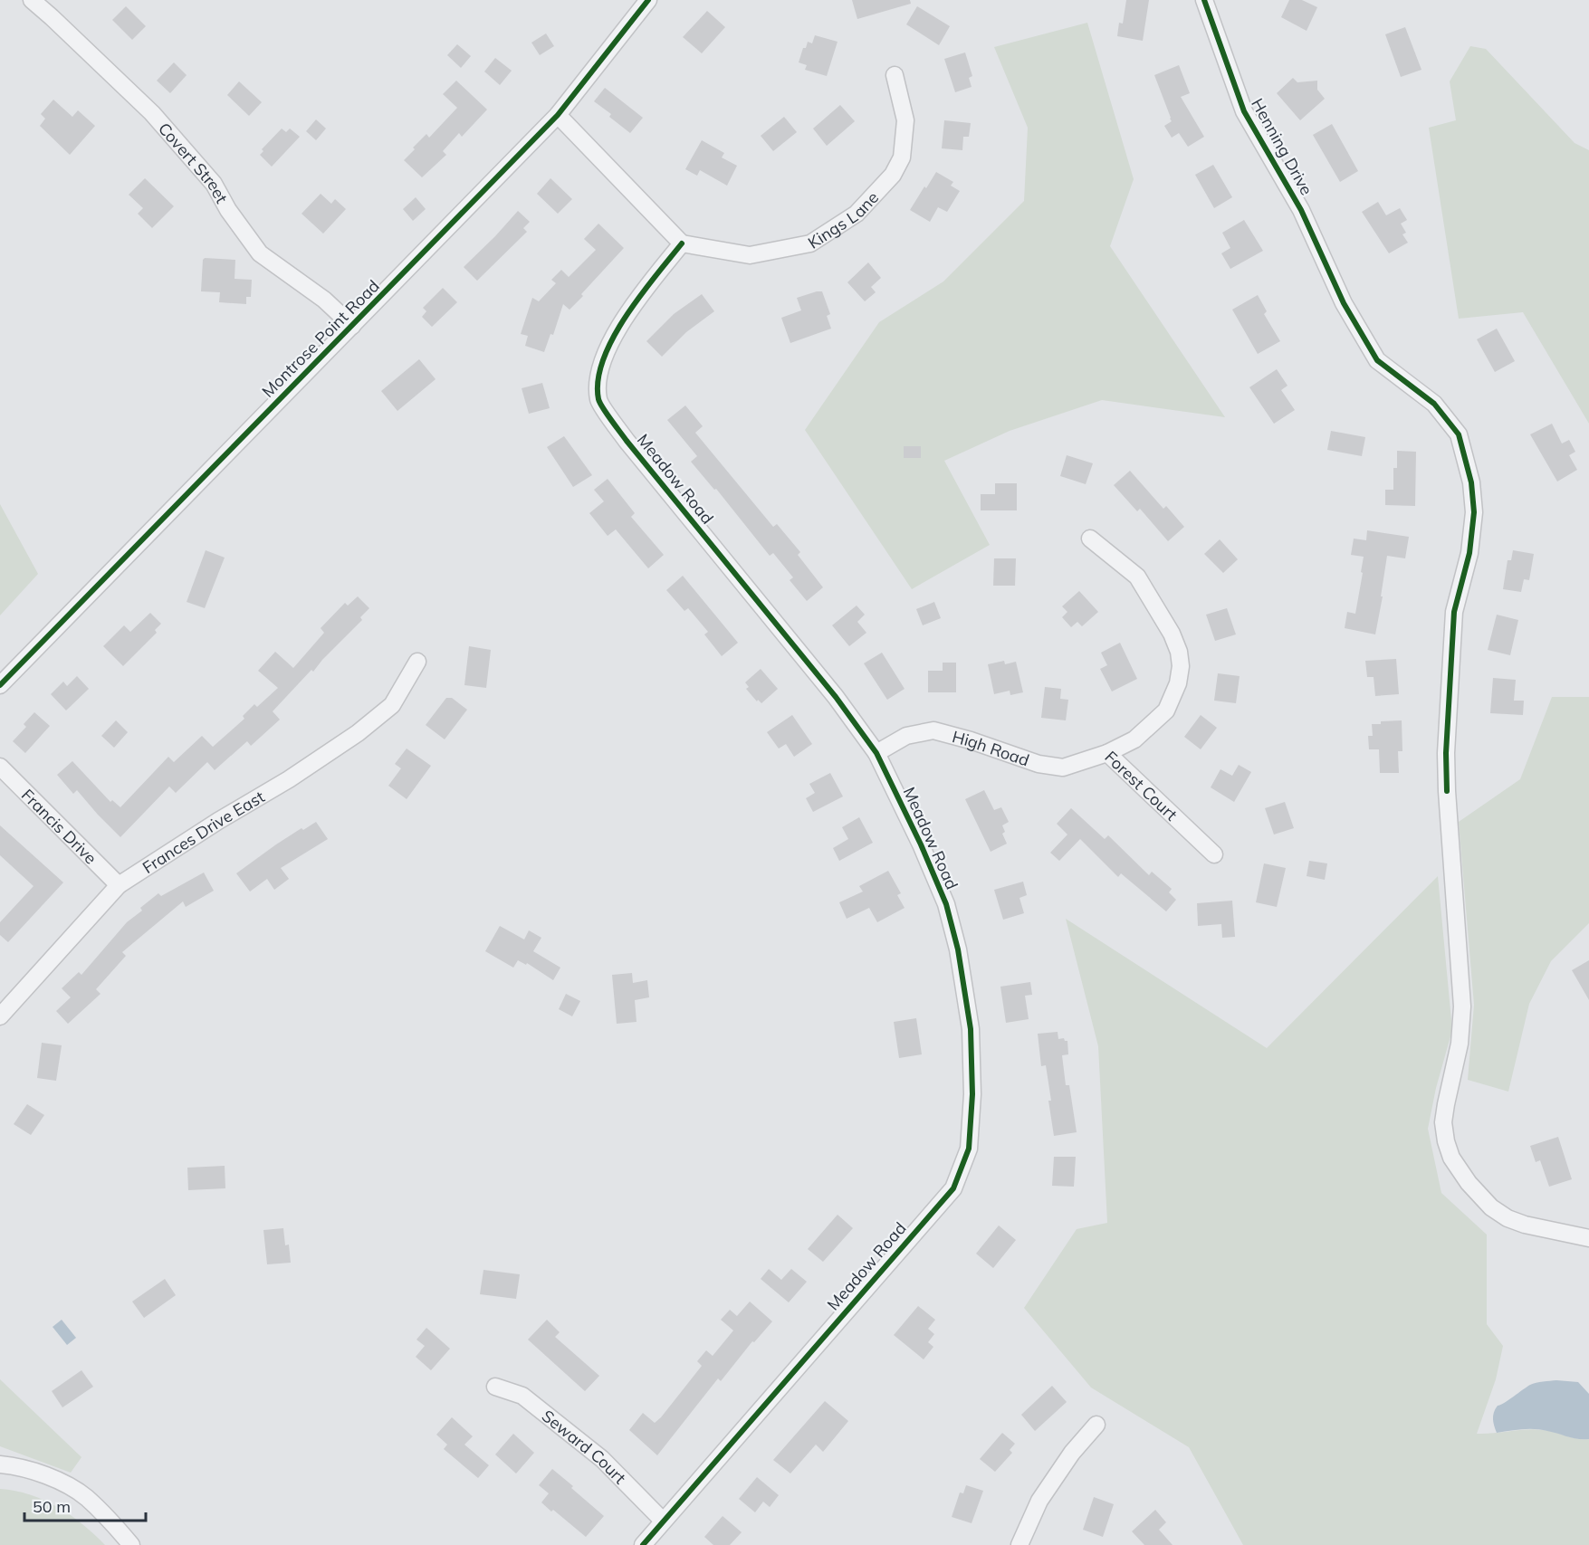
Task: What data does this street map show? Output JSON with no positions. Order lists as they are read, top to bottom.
{
  "streets": {
    "street": [
      "Henning Drive",
      "Covert Street",
      "Kings Lane",
      "Montrose Point Road",
      "Meadow Road",
      "High Road",
      "Forest Court",
      "Francis Drive",
      "Frances Drive East",
      "Seward Court"
    ]
  },
  "crossings": [
    ["Covert Street", "Montrose Point Road"],
    ["Kings Lane", "Meadow Road"],
    ["Meadow Road", "High Road"],
    ["Meadow Road", "Seward Court"],
    ["High Road", "Forest Court"],
    ["Francis Drive", "Frances Drive East"]
  ],
  "scale_bar": "50 m"
}
